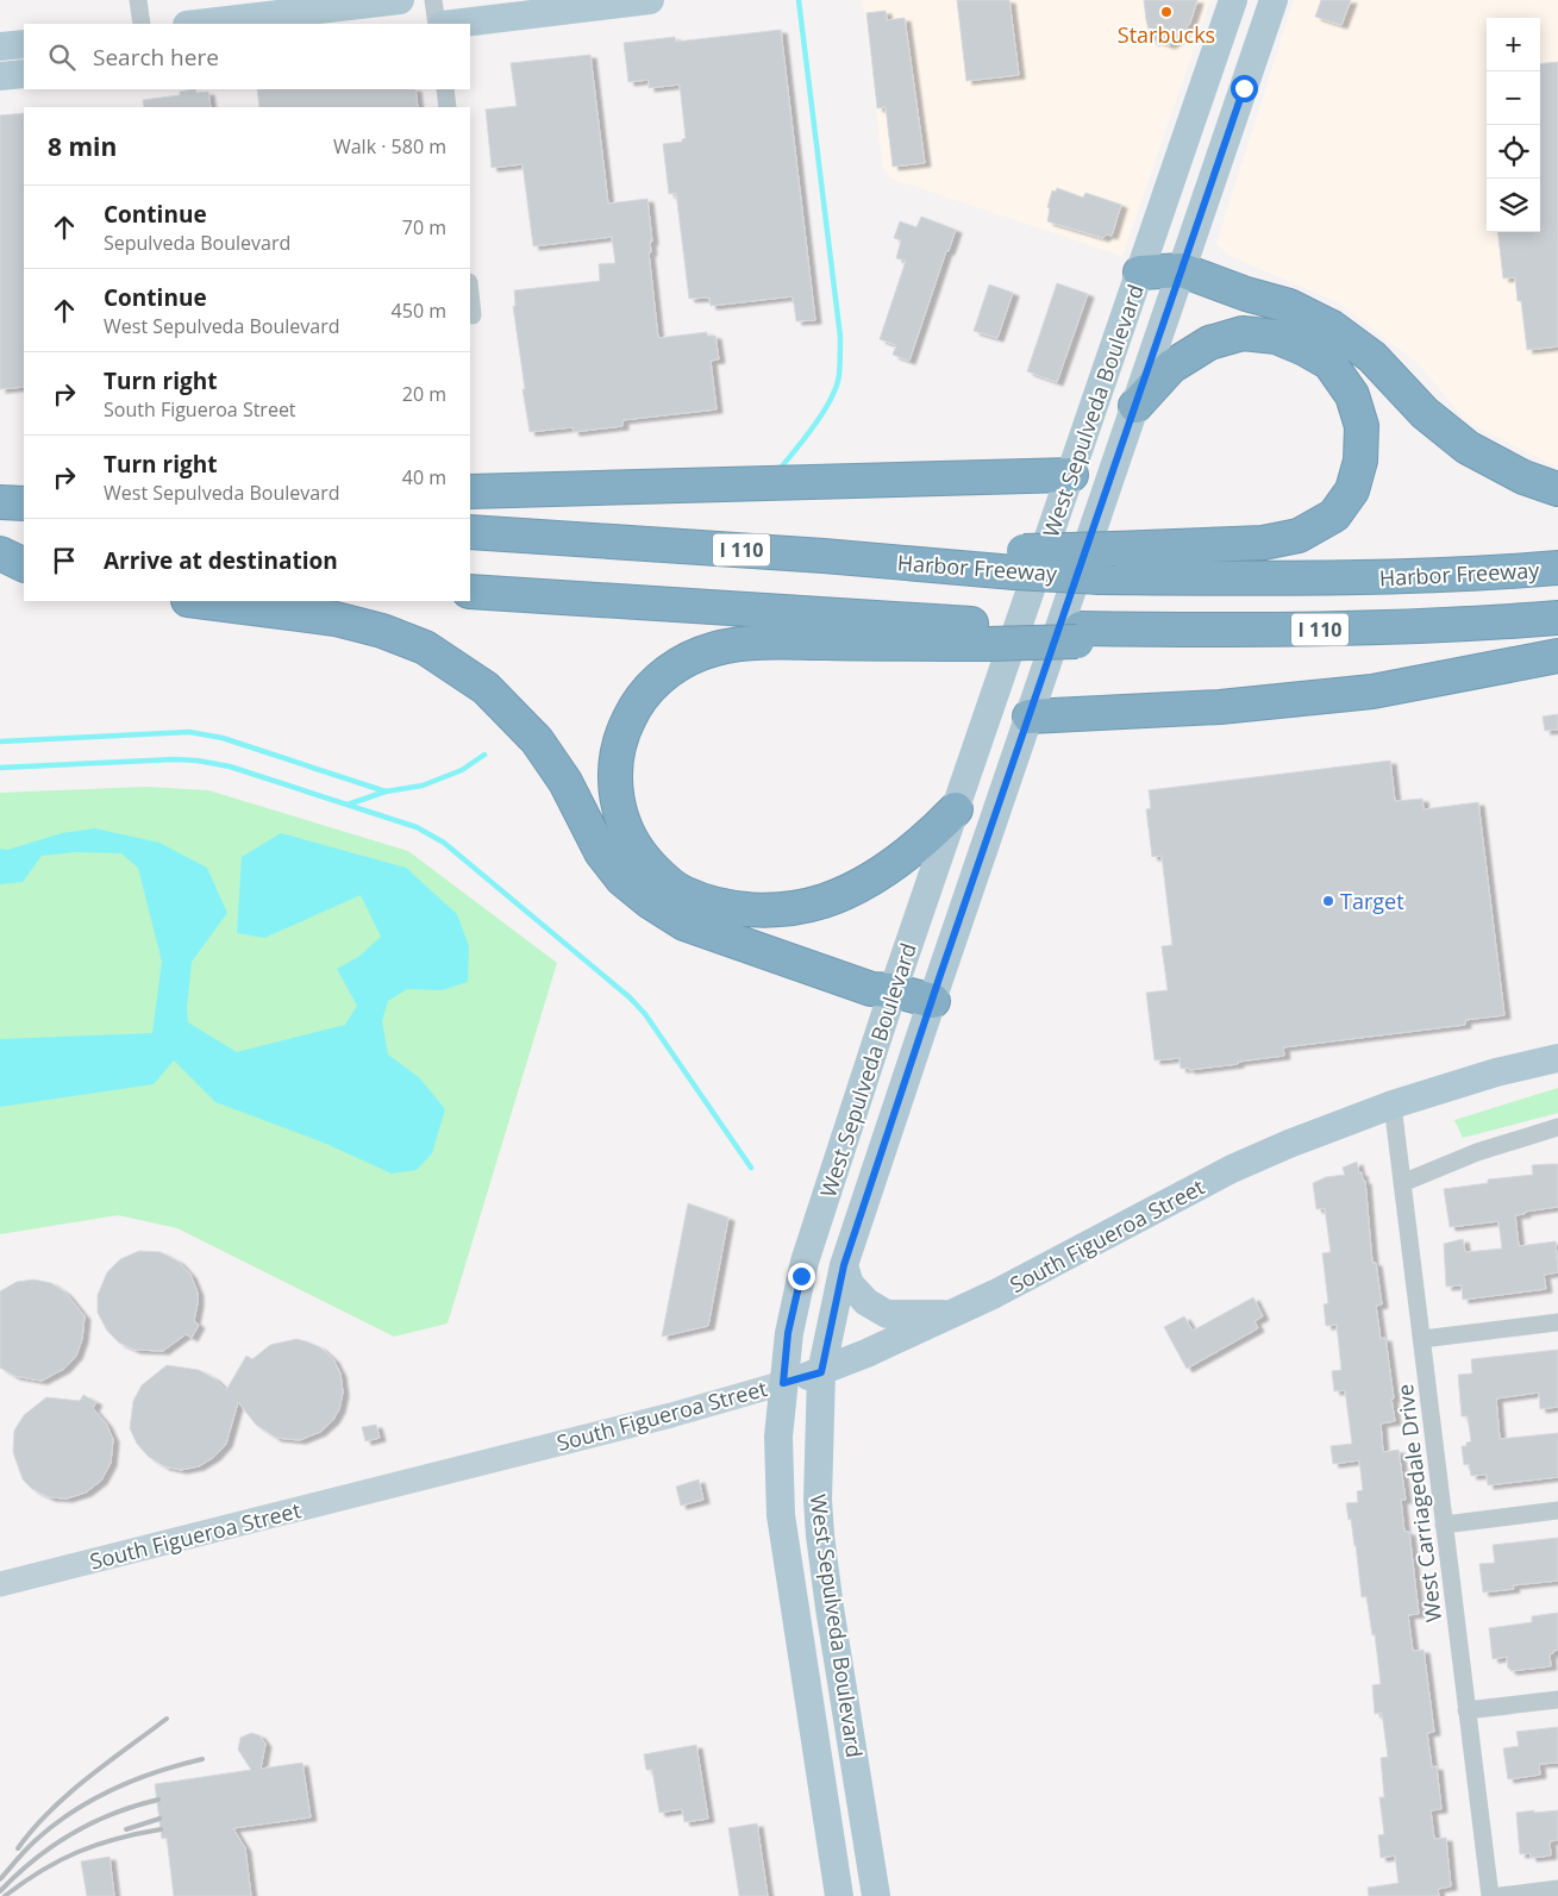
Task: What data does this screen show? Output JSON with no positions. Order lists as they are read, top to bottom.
{
  "streets": {
    "highway": ["I 110", "Harbor Freeway"],
    "main road": ["West Sepulveda Boulevard", "South Figueroa Street"],
    "street": ["West Carriagedale Drive"]
  },
  "crossings": [
    ["West Sepulveda Boulevard", "South Figueroa Street"],
    ["South Figueroa Street", "West Carriagedale Drive"]
  ],
  "places": ["Starbucks", "Target"],
  "page": {
    "map_buttons": ["+", "−"],
    "search": "Search here",
    "heading": ["8 min", "Walk · 580 m"],
    "list": [
      ["Continue", "Sepulveda Boulevard", "70 m"],
      ["Continue", "West Sepulveda Boulevard", "450 m"],
      ["Turn right", "South Figueroa Street", "20 m"],
      ["Turn right", "West Sepulveda Boulevard", "40 m"],
      "Arrive at destination"
    ]
  }
}
